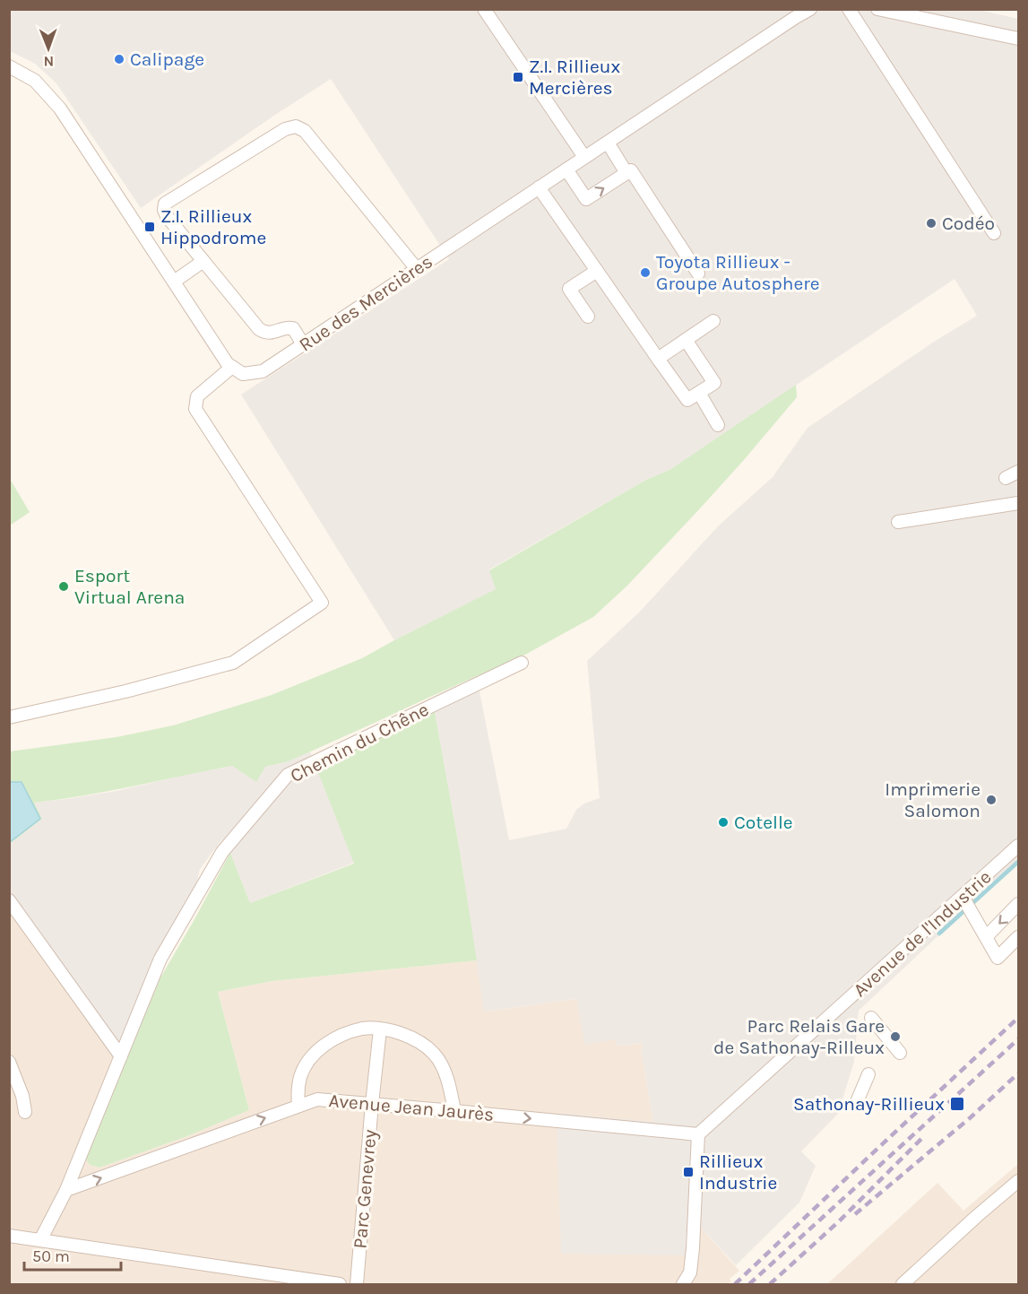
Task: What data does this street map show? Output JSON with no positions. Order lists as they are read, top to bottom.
{
  "streets": {
    "street": [
      "Rue des Mercières",
      "Chemin du Chêne",
      "Avenue de l'Industrie",
      "Avenue Jean Jaurès",
      "Parc Genevrey"
    ]
  },
  "crossings": [
    ["Chemin du Chêne", "Avenue Jean Jaurès"],
    ["Avenue de l'Industrie", "Avenue Jean Jaurès"],
    ["Avenue Jean Jaurès", "Parc Genevrey"]
  ],
  "one_way": ["Avenue Jean Jaurès"],
  "places": {
    "other": [
      "Calipage",
      "Codéo",
      "Toyota Rillieux - Groupe Autosphere",
      "Esport Virtual Arena",
      "Imprimerie Salomon",
      "Cotelle",
      "Parc Relais Gare de Sathonay-Rilleux"
    ],
    "transit": [
      "Z.I. Rillieux Mercières",
      "Z.I. Rillieux Hippodrome",
      "Sathonay-Rillieux",
      "Rillieux Industrie"
    ]
  },
  "scale_bar": "50 m",
  "north": "bottom"
}
